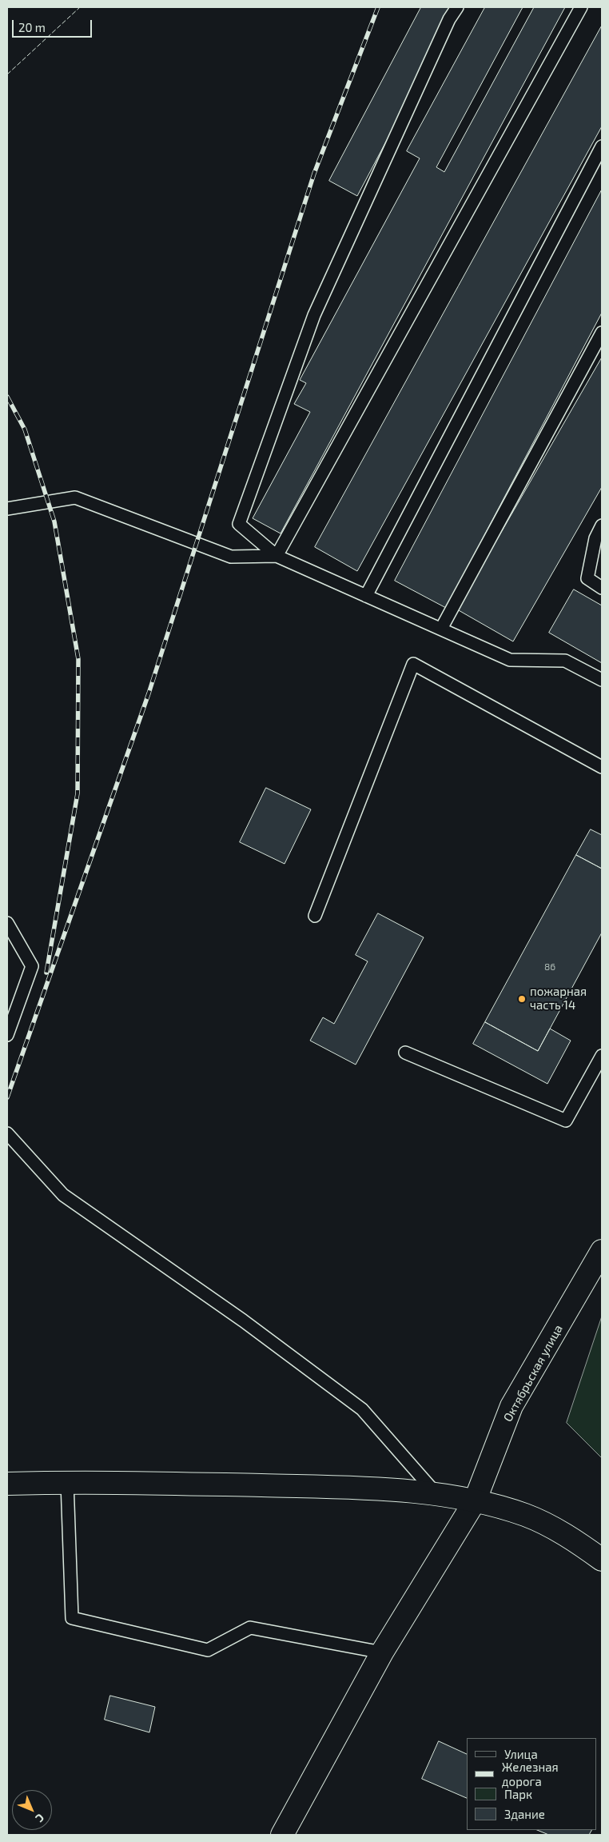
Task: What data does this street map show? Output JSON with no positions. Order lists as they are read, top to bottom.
{
  "streets": {
    "main road": ["Октябрьская улица"]
  },
  "places": ["пожарная часть 14"],
  "house_numbers": ["86"],
  "legend": [
    "Улица",
    "Железная дорога",
    "Парк",
    "Здание"
  ],
  "scale_bar": "20 m",
  "north": "bottom right"
}
